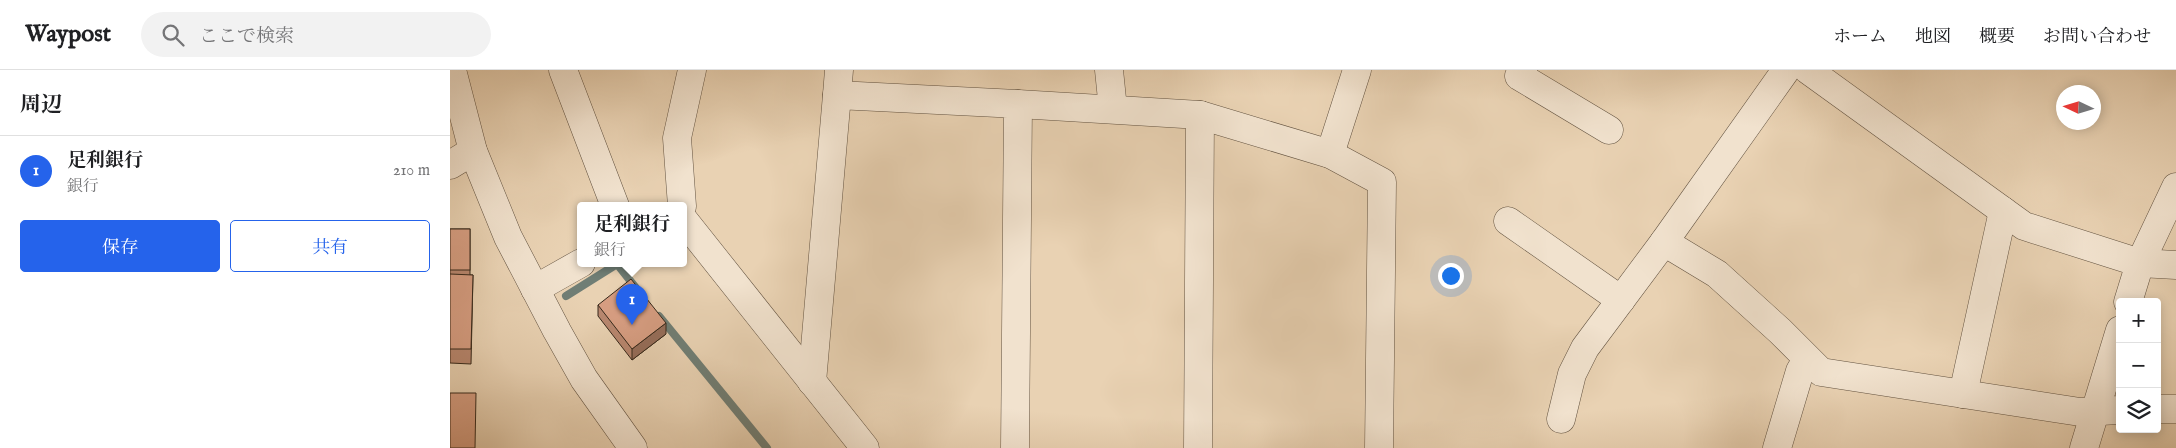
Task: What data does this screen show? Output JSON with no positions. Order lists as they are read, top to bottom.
{
  "north": "left",
  "page": {
    "header": "Waypost",
    "search": "ここで検索",
    "nav": [
      "ホーム",
      "地図",
      "概要",
      "お問い合わせ"
    ],
    "heading": "周辺",
    "list": [
      {
        "mark": "1",
        "name": "足利銀行",
        "note": "銀行",
        "value": "210 m"
      }
    ],
    "popup": ["足利銀行", "銀行"],
    "buttons": ["保存", "共有"],
    "pins": "1",
    "map_buttons": ["+", "−"]
  }
}
